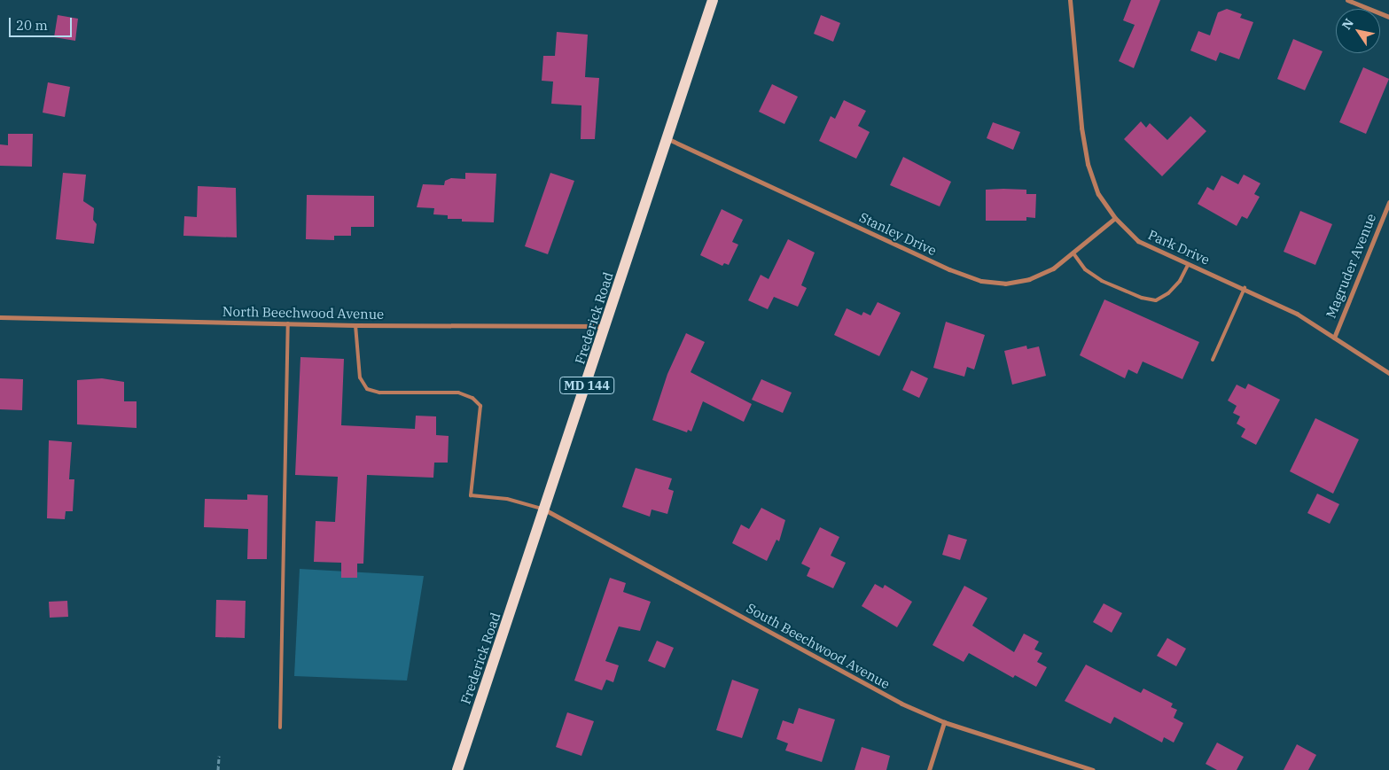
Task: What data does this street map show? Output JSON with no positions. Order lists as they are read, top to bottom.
{
  "streets": {
    "main road": ["Frederick Road", "MD 144"],
    "street": [
      "Stanley Drive",
      "Park Drive",
      "Magruder Avenue",
      "North Beechwood Avenue",
      "South Beechwood Avenue"
    ]
  },
  "crossings": [
    ["Stanley Drive", "Park Drive"],
    ["Stanley Drive", "Frederick Road"],
    ["Park Drive", "Magruder Avenue"],
    ["North Beechwood Avenue", "Frederick Road"],
    ["Frederick Road", "South Beechwood Avenue"]
  ],
  "scale_bar": "20 m",
  "north": "top left"
}
